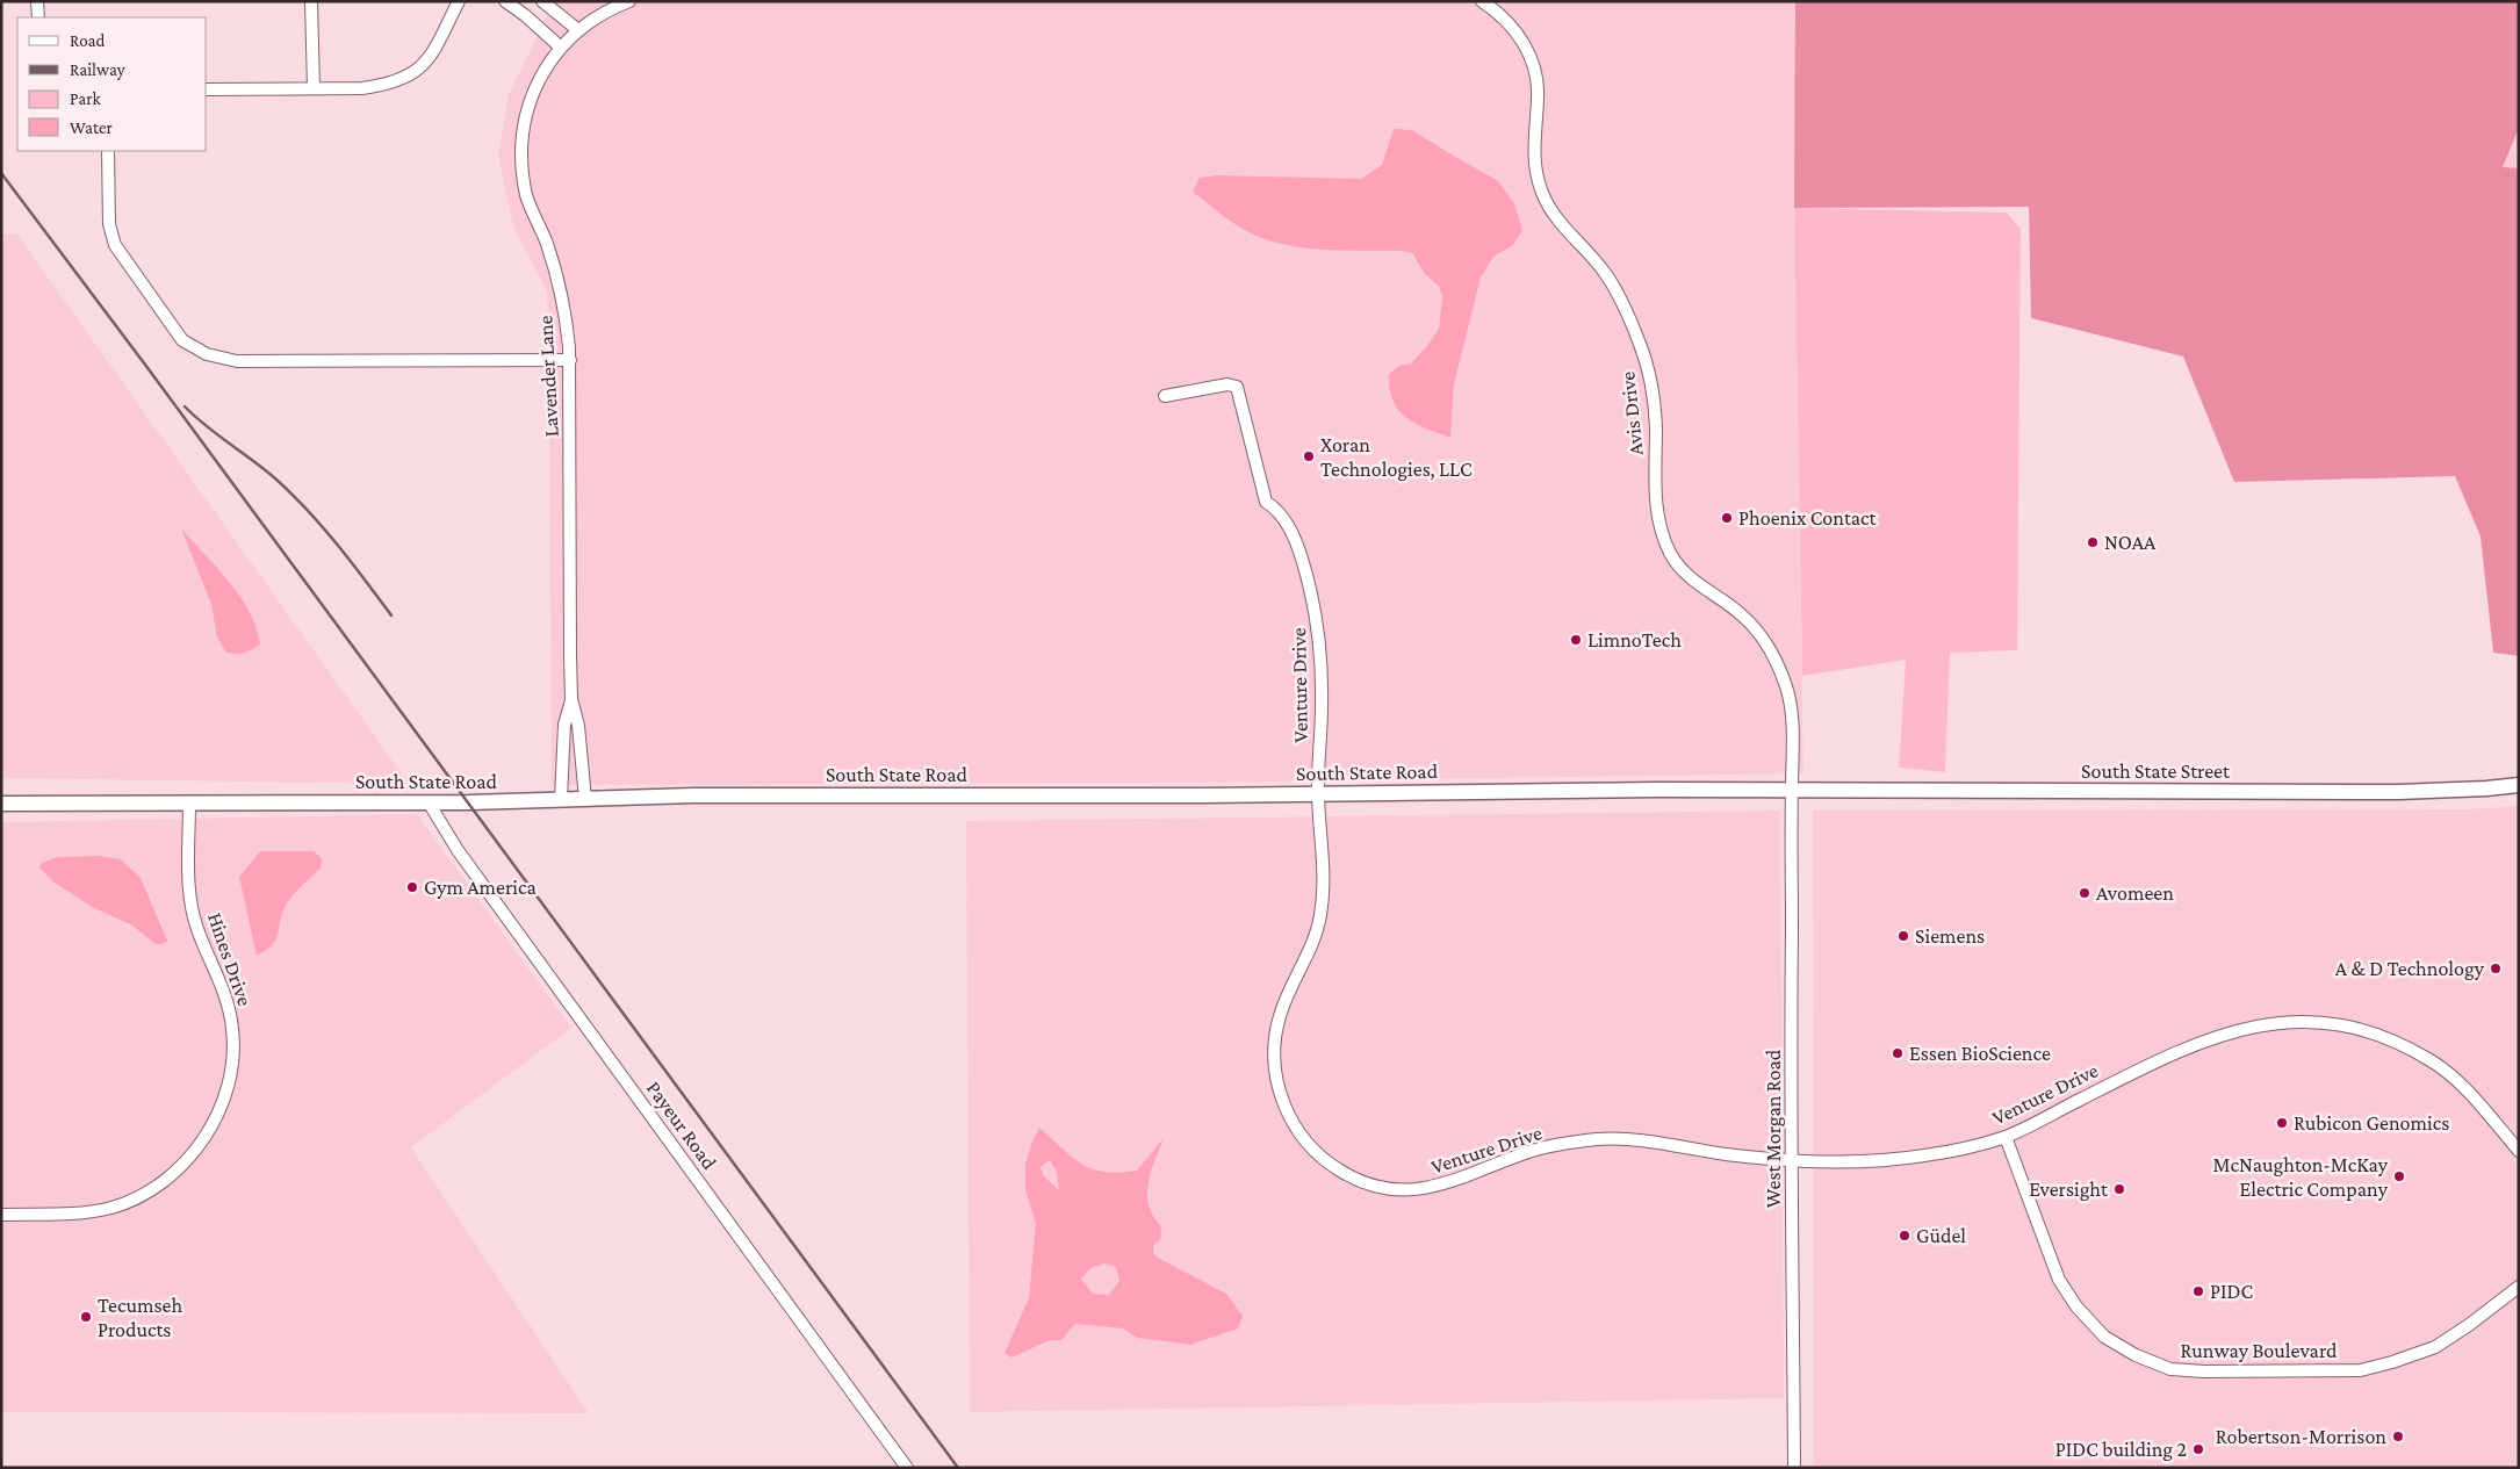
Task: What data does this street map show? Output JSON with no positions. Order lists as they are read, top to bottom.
{
  "streets": {
    "main road": ["South State Street", "South State Road"],
    "street": [
      "Lavender Lane",
      "Avis Drive",
      "Venture Drive",
      "Hines Drive",
      "Payeur Road",
      "West Morgan Road",
      "Runway Boulevard"
    ]
  },
  "crossings": [
    ["Lavender Lane", "South State Road"],
    ["Avis Drive", "South State Street"],
    ["Avis Drive", "South State Road"],
    ["Avis Drive", "West Morgan Road"],
    ["Venture Drive", "South State Road"],
    ["Venture Drive", "West Morgan Road"],
    ["Venture Drive", "Runway Boulevard"],
    ["South State Street", "South State Road"],
    ["South State Street", "West Morgan Road"],
    ["South State Road", "Hines Drive"],
    ["South State Road", "Payeur Road"],
    ["South State Road", "West Morgan Road"]
  ],
  "places": [
    "Xoran Technologies, LLC",
    "Phoenix Contact",
    "NOAA",
    "LimnoTech",
    "Gym America",
    "Avomeen",
    "Siemens",
    "A & D Technology",
    "Essen BioScience",
    "Rubicon Genomics",
    "McNaughton-McKay Electric Company",
    "Eversight",
    "Güdel",
    "PIDC",
    "Tecumseh Products",
    "Robertson-Morrison",
    "PIDC building 2"
  ],
  "legend": [
    "Road",
    "Railway",
    "Park",
    "Water"
  ]
}
